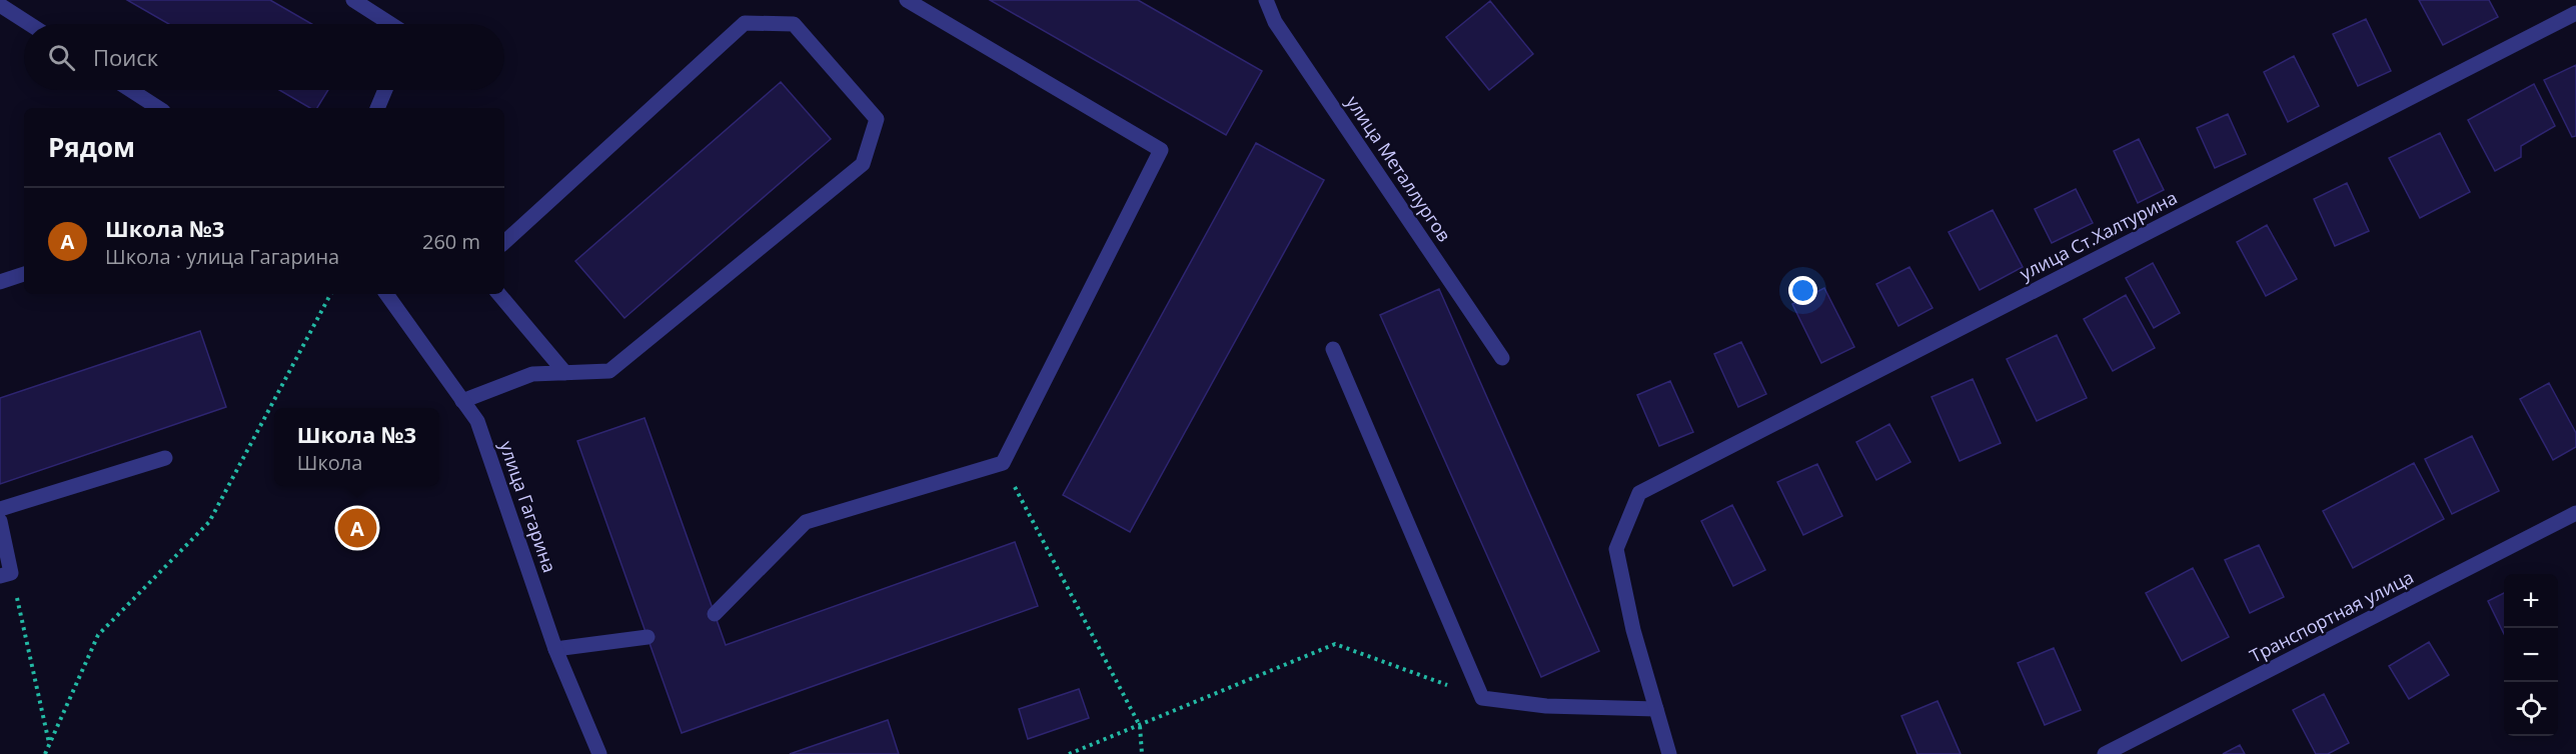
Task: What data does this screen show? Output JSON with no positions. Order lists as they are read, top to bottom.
{
  "streets": {
    "street": [
      "улица Металлургов",
      "улица Ст.Халтурина",
      "улица Гагарина",
      "Транспортная улица"
    ]
  },
  "page": {
    "search": "Поиск",
    "heading": "Рядом",
    "list": [
      {
        "mark": "A",
        "name": "Школа №3",
        "note": "Школа · улица Гагарина",
        "value": "260 m"
      }
    ],
    "popup": ["Школа №3", "Школа"],
    "pins": "A",
    "map_buttons": ["+", "−"]
  }
}
